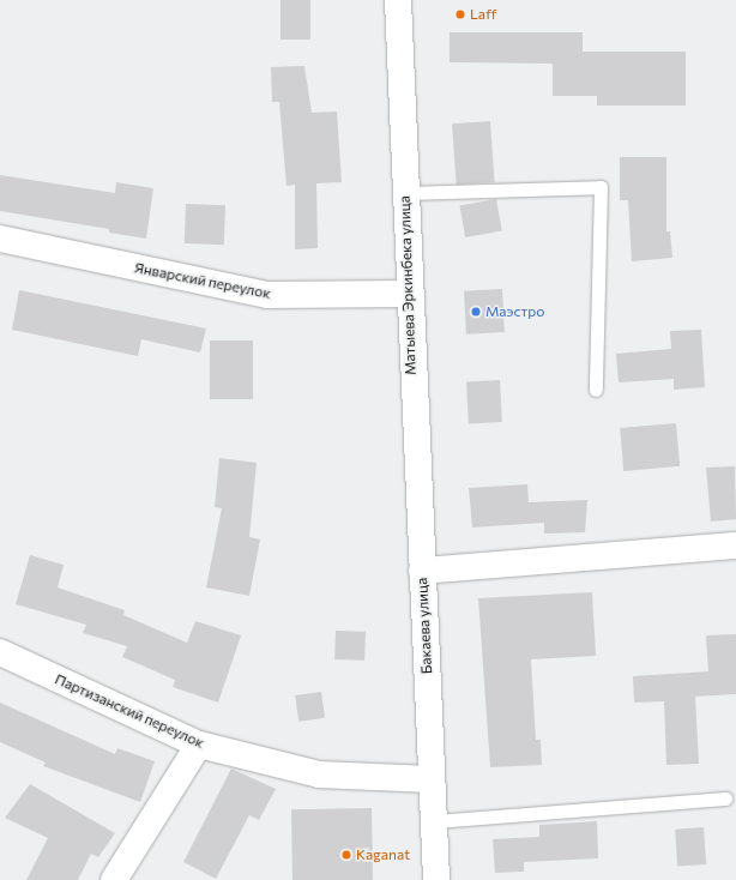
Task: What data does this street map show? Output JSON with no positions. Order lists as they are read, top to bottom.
{
  "streets": {
    "street": [
      "Январский переулок",
      "Матыева Эркинбека улица",
      "Бакаева улица",
      "Партизанский переулок"
    ]
  },
  "crossings": [
    ["Январский переулок", "Матыева Эркинбека улица"],
    ["Матыева Эркинбека улица", "Бакаева улица"],
    ["Бакаева улица", "Партизанский переулок"]
  ],
  "places": ["Laff", "Маэстро", "Kaganat"]
}
